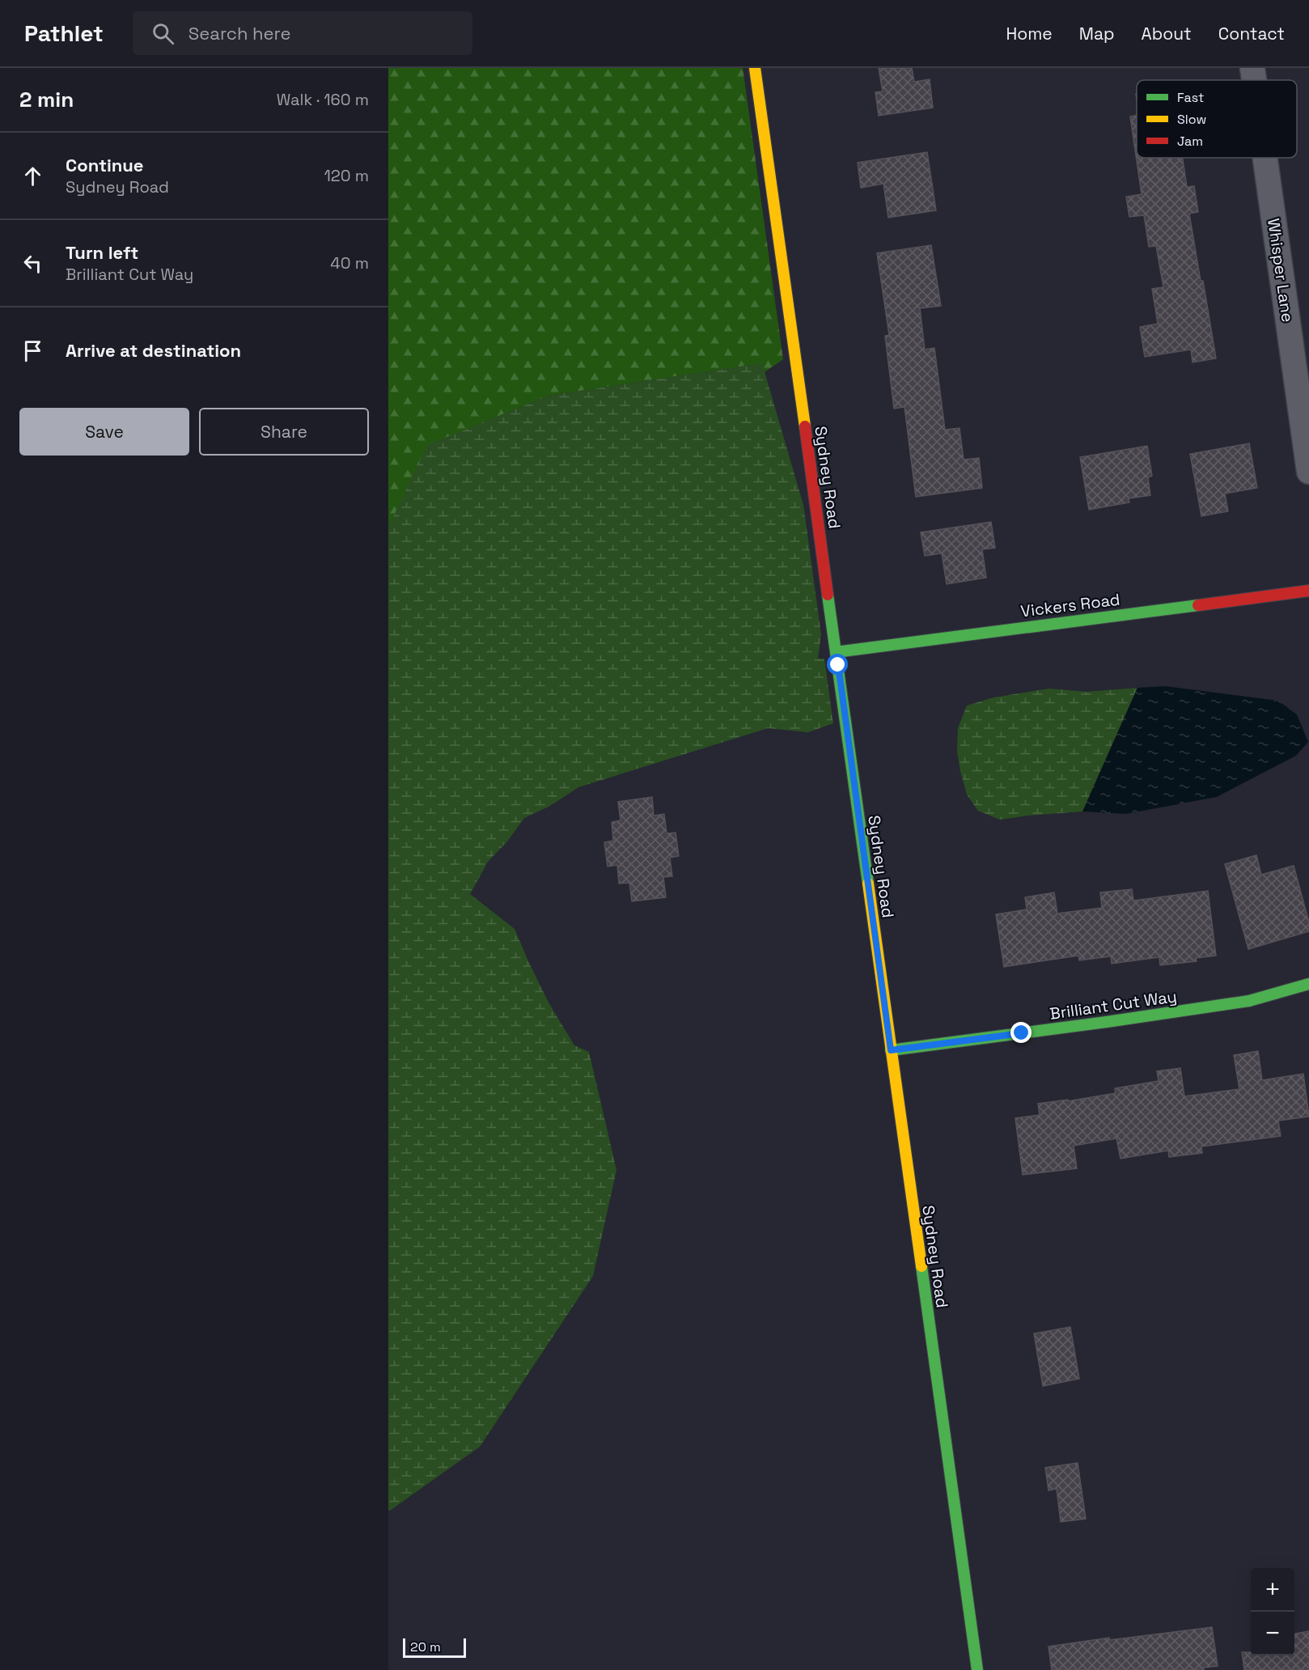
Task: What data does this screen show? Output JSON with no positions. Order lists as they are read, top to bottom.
{
  "streets": {
    "street": [
      "Whisper Lane",
      "Sydney Road",
      "Vickers Road",
      "Brilliant Cut Way"
    ]
  },
  "crossings": [
    ["Sydney Road", "Vickers Road"],
    ["Sydney Road", "Brilliant Cut Way"]
  ],
  "legend": ["Fast", "Slow", "Jam"],
  "scale_bar": "20 m",
  "page": {
    "header": "Pathlet",
    "search": "Search here",
    "nav": [
      "Home",
      "Map",
      "About",
      "Contact"
    ],
    "heading": ["2 min", "Walk · 160 m"],
    "list": [
      ["Continue", "Sydney Road", "120 m"],
      ["Turn left", "Brilliant Cut Way", "40 m"],
      "Arrive at destination"
    ],
    "buttons": ["Save", "Share"],
    "map_buttons": ["+", "−"],
    "scale": "20 m"
  }
}
